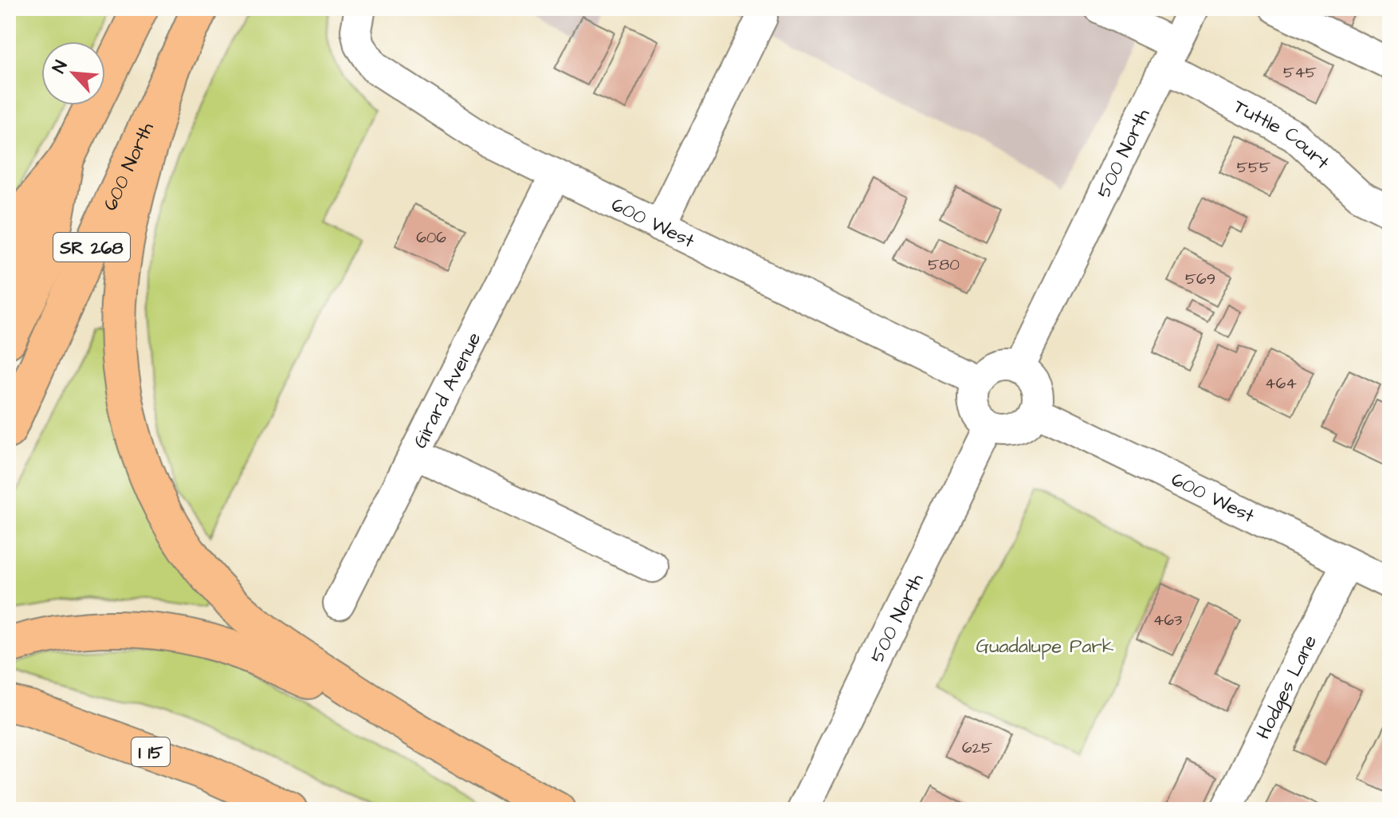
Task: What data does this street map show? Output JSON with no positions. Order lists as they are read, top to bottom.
{
  "streets": {
    "main road": ["600 North", "SR 268", "I 15"],
    "street": [
      "Tuttle Court",
      "500 North",
      "600 West",
      "Girard Avenue",
      "Hodges Lane"
    ]
  },
  "crossings": [
    ["Tuttle Court", "500 North"],
    ["500 North", "600 West"],
    ["600 West", "Girard Avenue"],
    ["600 West", "Hodges Lane"]
  ],
  "parks": ["Guadalupe Park"],
  "house_numbers": [
    "545",
    "555",
    "606",
    "580",
    "569",
    "464",
    "463",
    "625"
  ],
  "north": "top left"
}
